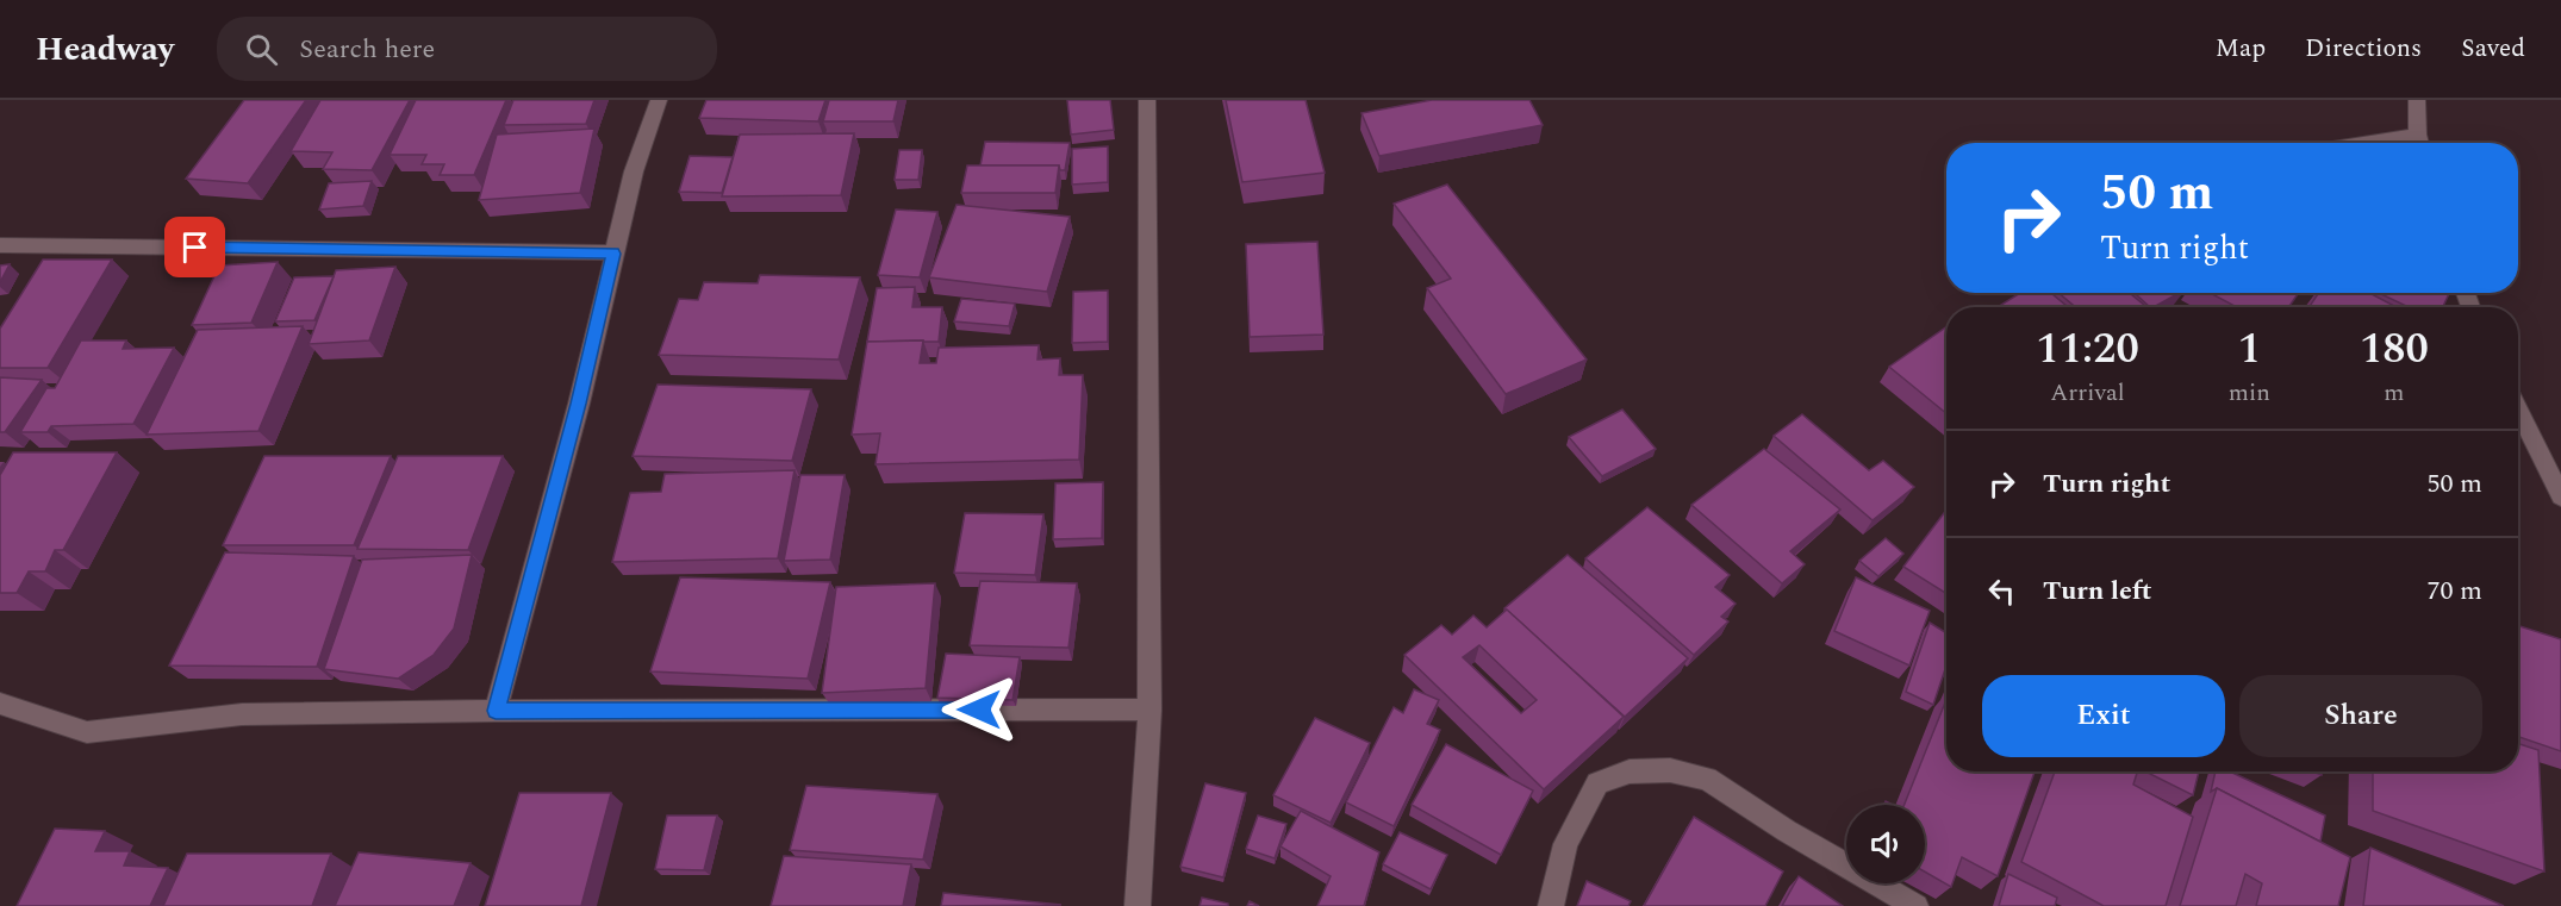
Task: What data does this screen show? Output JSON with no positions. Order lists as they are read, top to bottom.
{
  "page": {
    "header": "Headway",
    "search": "Search here",
    "nav": ["Map", "Directions", "Saved"],
    "turn": ["50 m", "Turn right"],
    "eta": [
      "11:20",
      "Arrival",
      "1",
      "min",
      "180",
      "m"
    ],
    "list": [
      {
        "name": "Turn right",
        "value": "50 m"
      },
      {
        "name": "Turn left",
        "value": "70 m"
      }
    ],
    "buttons": ["Exit", "Share"]
  }
}
